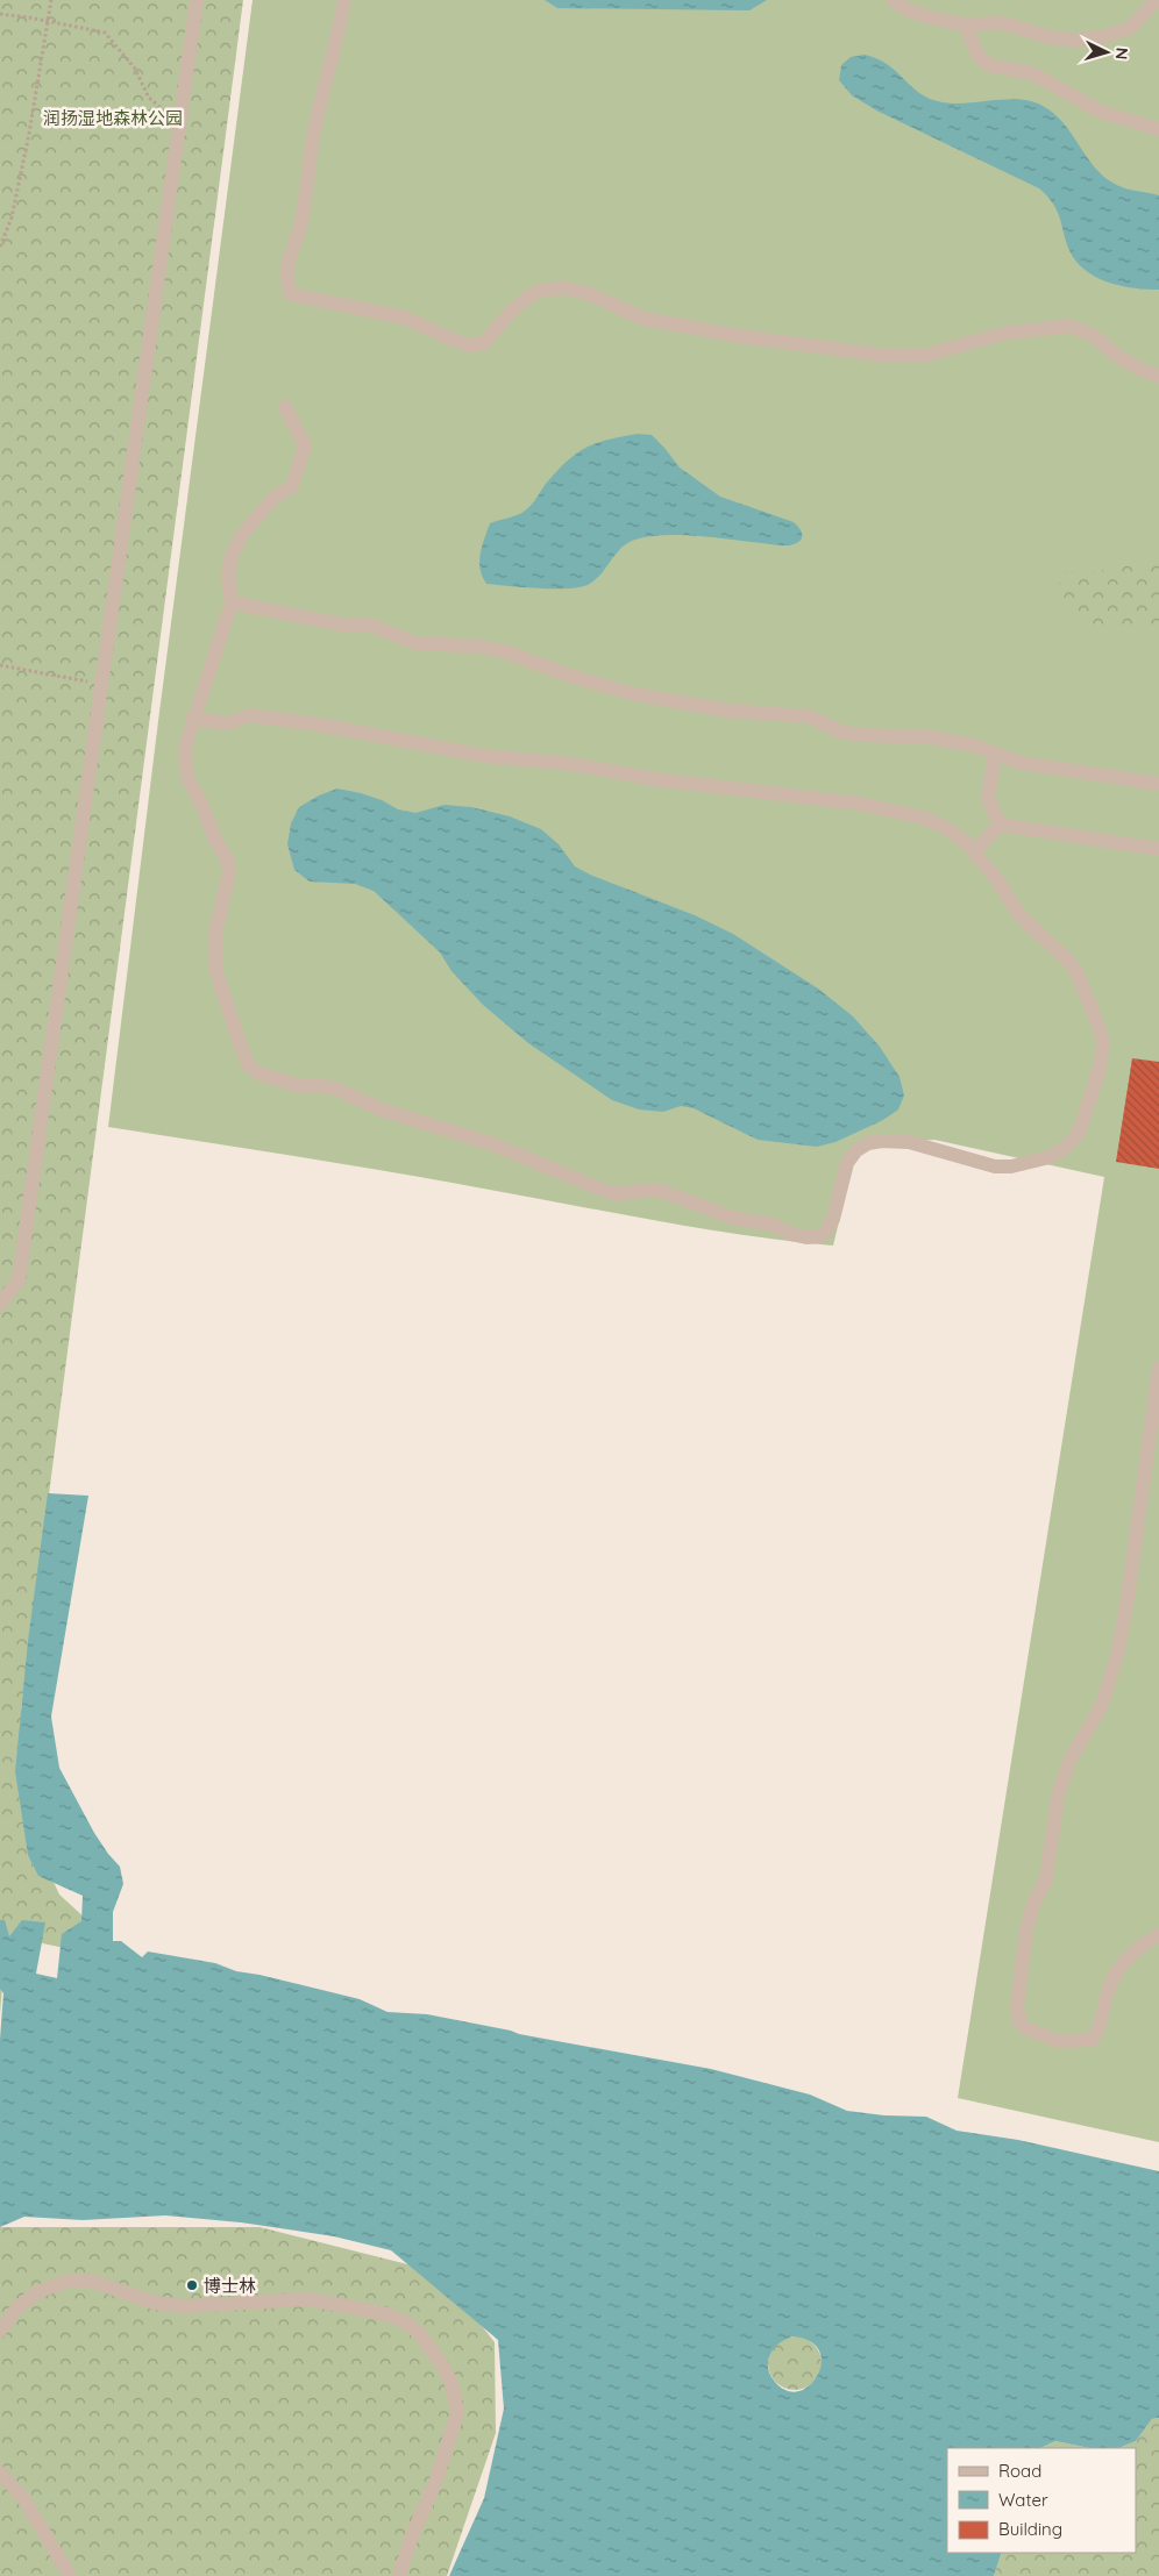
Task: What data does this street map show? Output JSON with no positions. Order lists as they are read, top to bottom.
{
  "parks": ["润扬湿地森林公园"],
  "places": ["博士林"],
  "legend": ["Road", "Water", "Building"],
  "north": "right"
}
